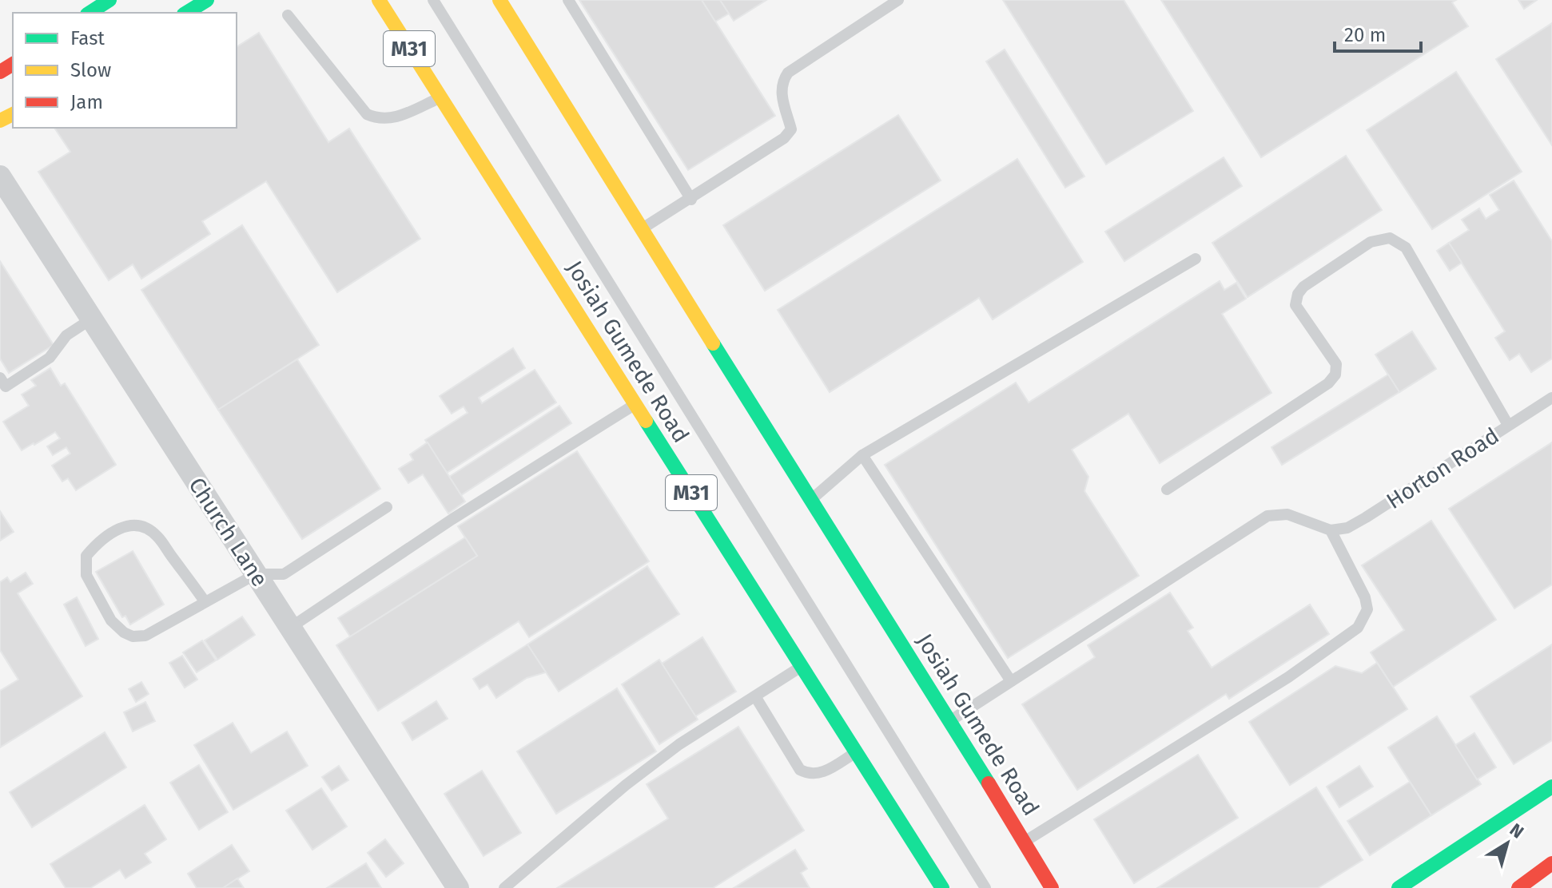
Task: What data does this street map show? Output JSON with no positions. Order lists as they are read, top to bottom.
{
  "streets": {
    "main road": ["M31", "Josiah Gumede Road"],
    "street": ["Church Lane"],
    "lane": ["Horton Road"]
  },
  "legend": ["Fast", "Slow", "Jam"],
  "scale_bar": "20 m",
  "north": "top right"
}
